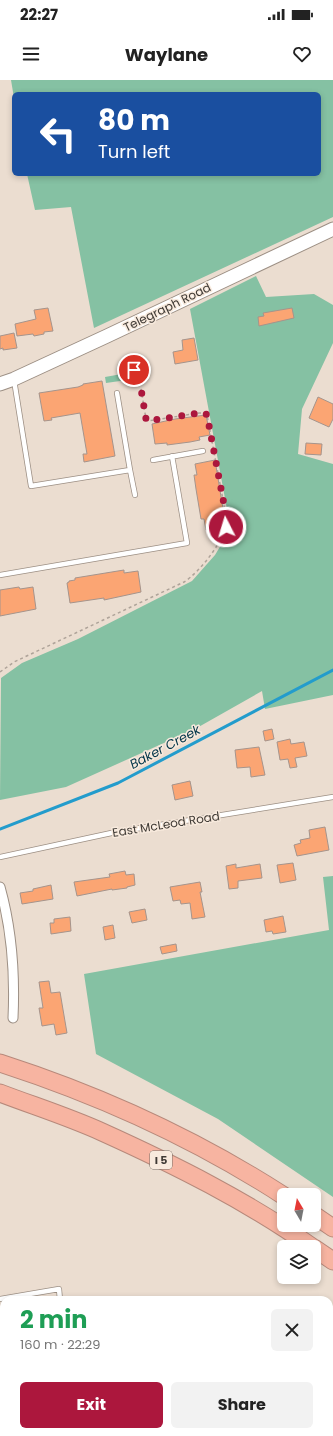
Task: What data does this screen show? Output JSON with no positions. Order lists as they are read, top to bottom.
{
  "streets": {
    "highway": ["I 5"],
    "street": ["Telegraph Road"],
    "lane": ["East McLeod Road"]
  },
  "water": ["Baker Creek"],
  "north": "top",
  "page": {
    "status": "22:27",
    "header": "Waylane",
    "turn": ["80 m", "Turn left"],
    "heading": ["2 min", "160 m · 22:29"],
    "buttons": ["Exit", "Share"]
  }
}
